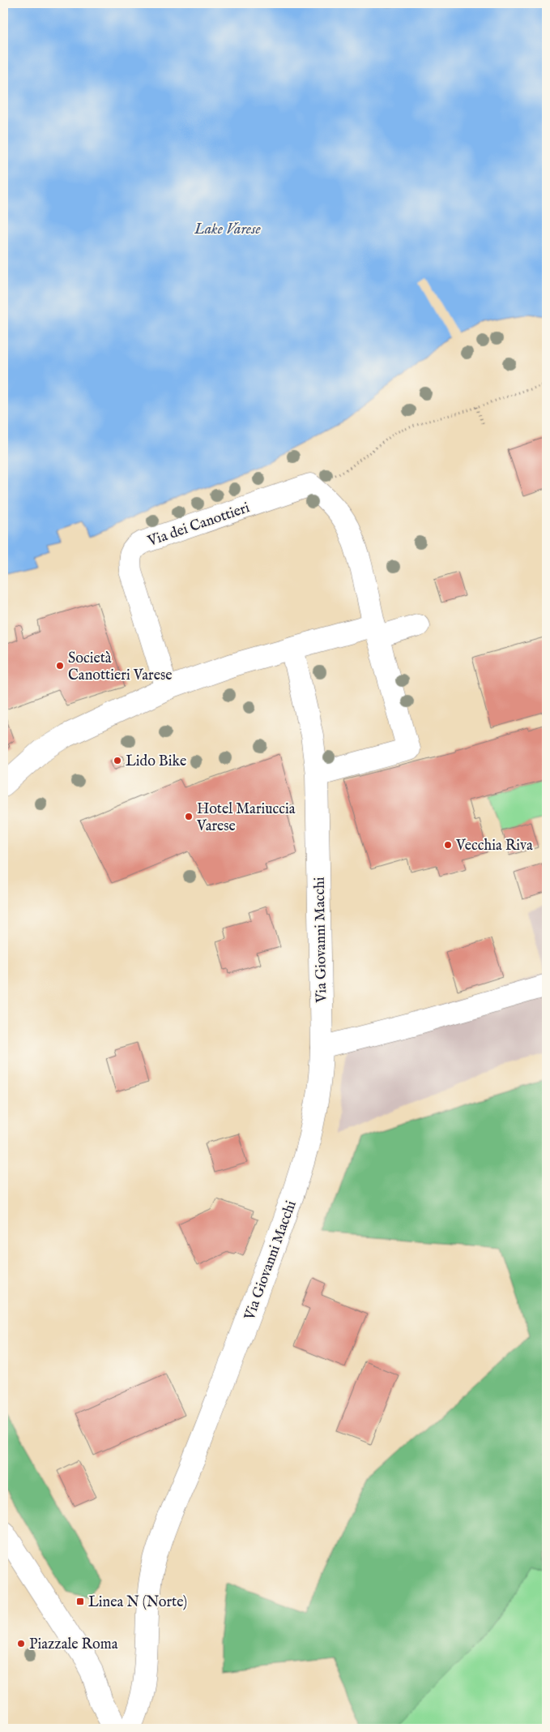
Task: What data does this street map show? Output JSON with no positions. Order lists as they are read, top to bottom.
{
  "streets": {
    "street": ["Via dei Canottieri", "Via Giovanni Macchi"]
  },
  "water": ["Lake Varese"],
  "places": {
    "other": [
      "Società Canottieri Varese",
      "Lido Bike",
      "Hotel Mariuccia Varese",
      "Vecchia Riva",
      "Piazzale Roma"
    ],
    "transit": ["Linea N (Norte)"]
  }
}
